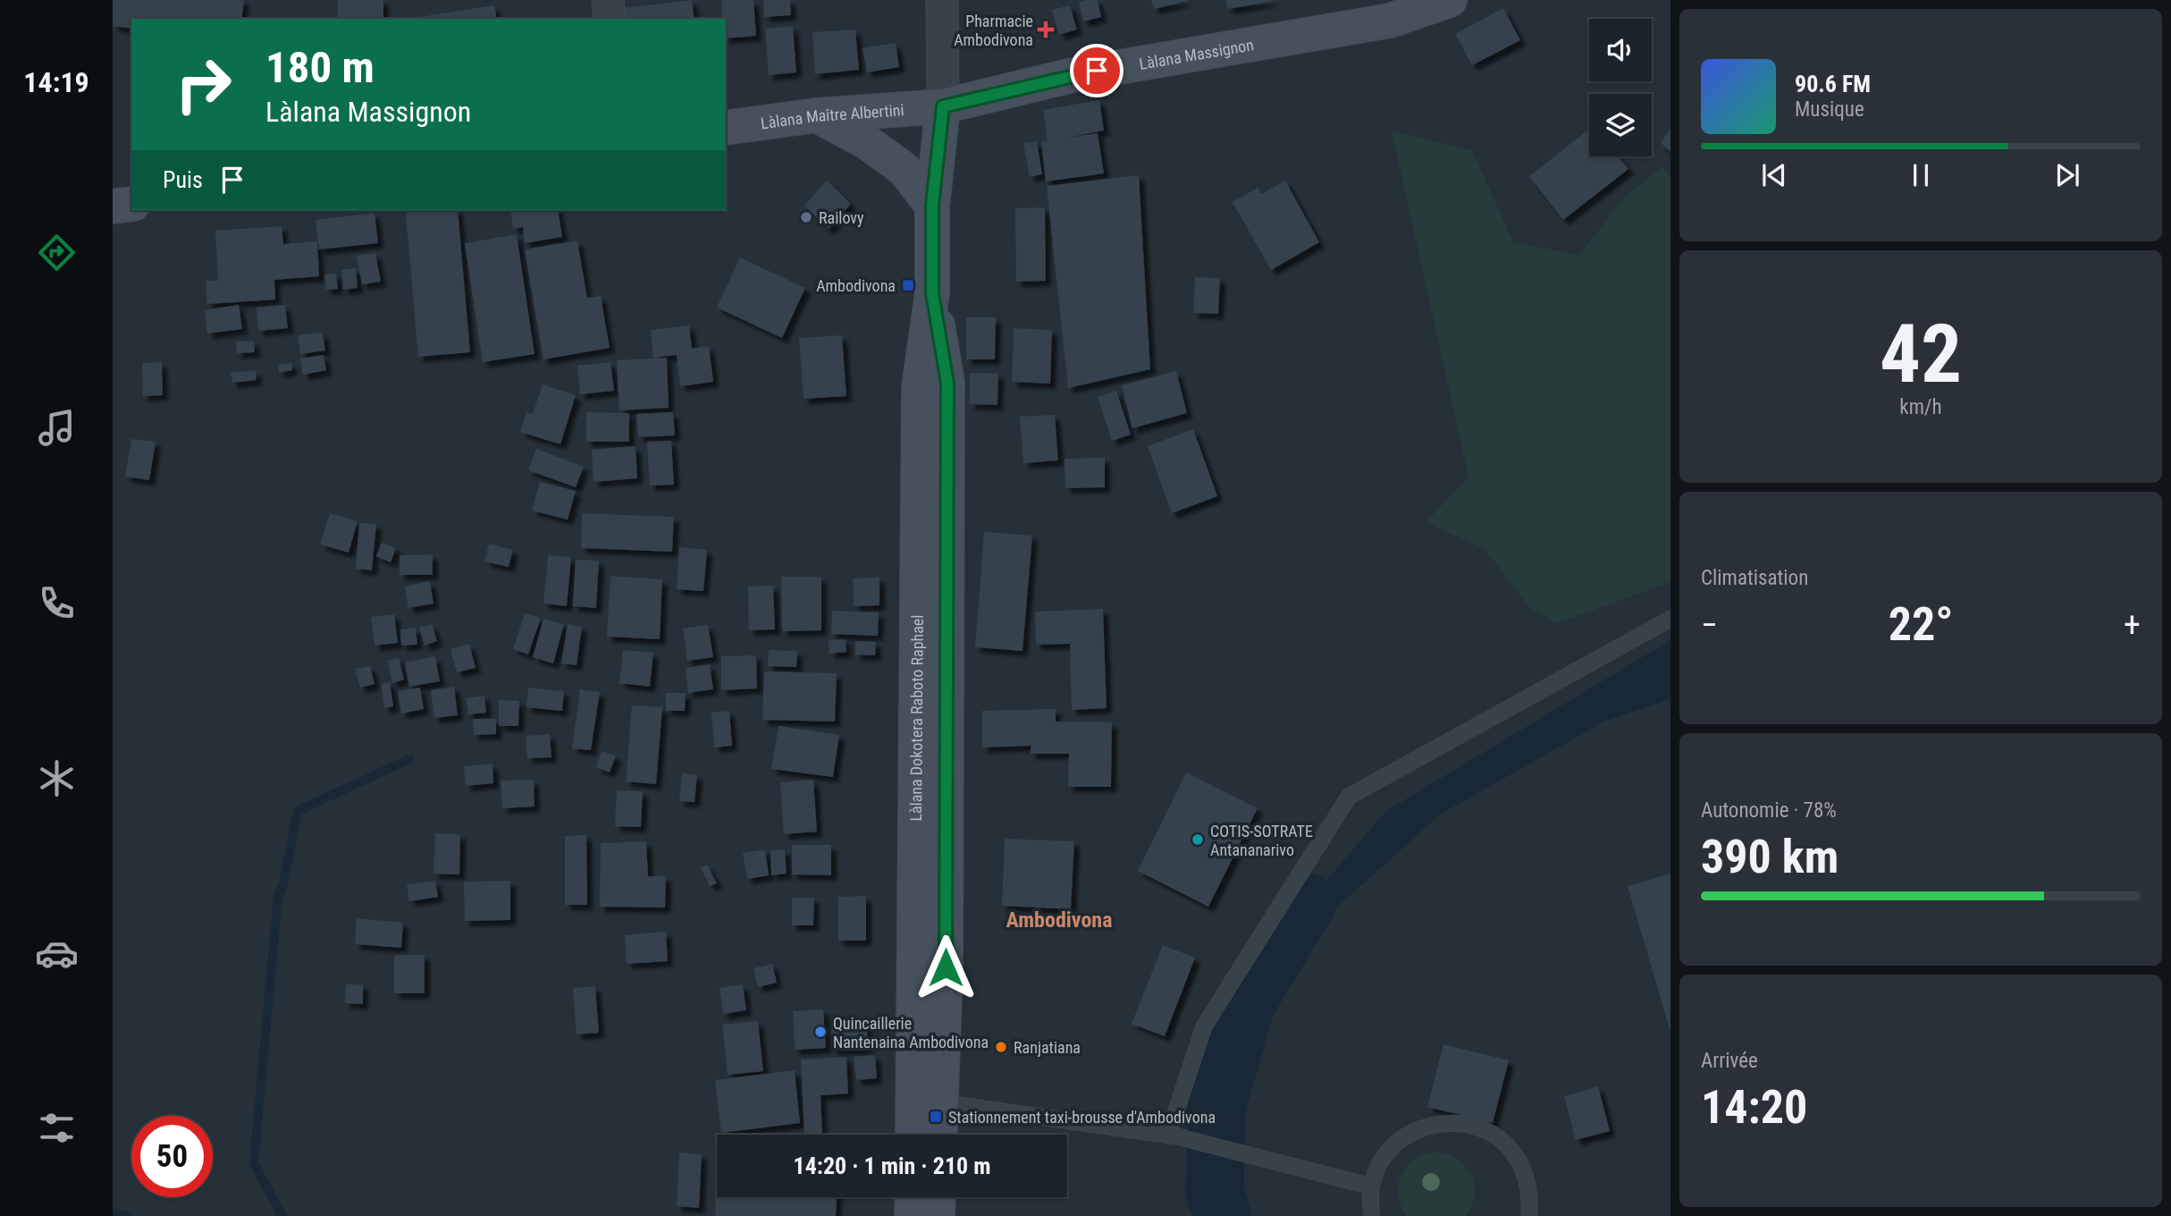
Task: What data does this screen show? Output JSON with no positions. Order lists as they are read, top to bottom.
{
  "streets": {
    "main road": ["Làlana Massignon", "Làlana Maître Albertini", "Làlana Dokotera Raboto Raphael"]
  },
  "crossings": [
    ["Làlana Massignon", "Làlana Maître Albertini"],
    ["Làlana Massignon", "Làlana Dokotera Raboto Raphael"],
    ["Làlana Maître Albertini", "Làlana Dokotera Raboto Raphael"]
  ],
  "districts": ["Ambodivona"],
  "places": {
    "health": ["Pharmacie Ambodivona"],
    "other": [
      "Railovy",
      "COTIS-SOTRATE Antananarivo",
      "Quincaillerie Nantenaina Ambodivona",
      "Ranjatiana"
    ],
    "transit": ["Ambodivona", "Stationnement taxi-brousse d'Ambodivona"]
  },
  "page": {
    "tabs": "14:19",
    "turn": ["180 m", "Làlana Massignon"],
    "song": ["90.6 FM", "Musique"],
    "then": "Puis",
    "tile": [
      ["42", "km/h"],
      "Climatisation",
      ["Autonomie · 78%", "390 km"],
      ["Arrivée", "14:20"]
    ],
    "heat": ["−", "22°", "+"],
    "limit": "50",
    "trip": "14:20 · 1 min · 210 m"
  }
}
